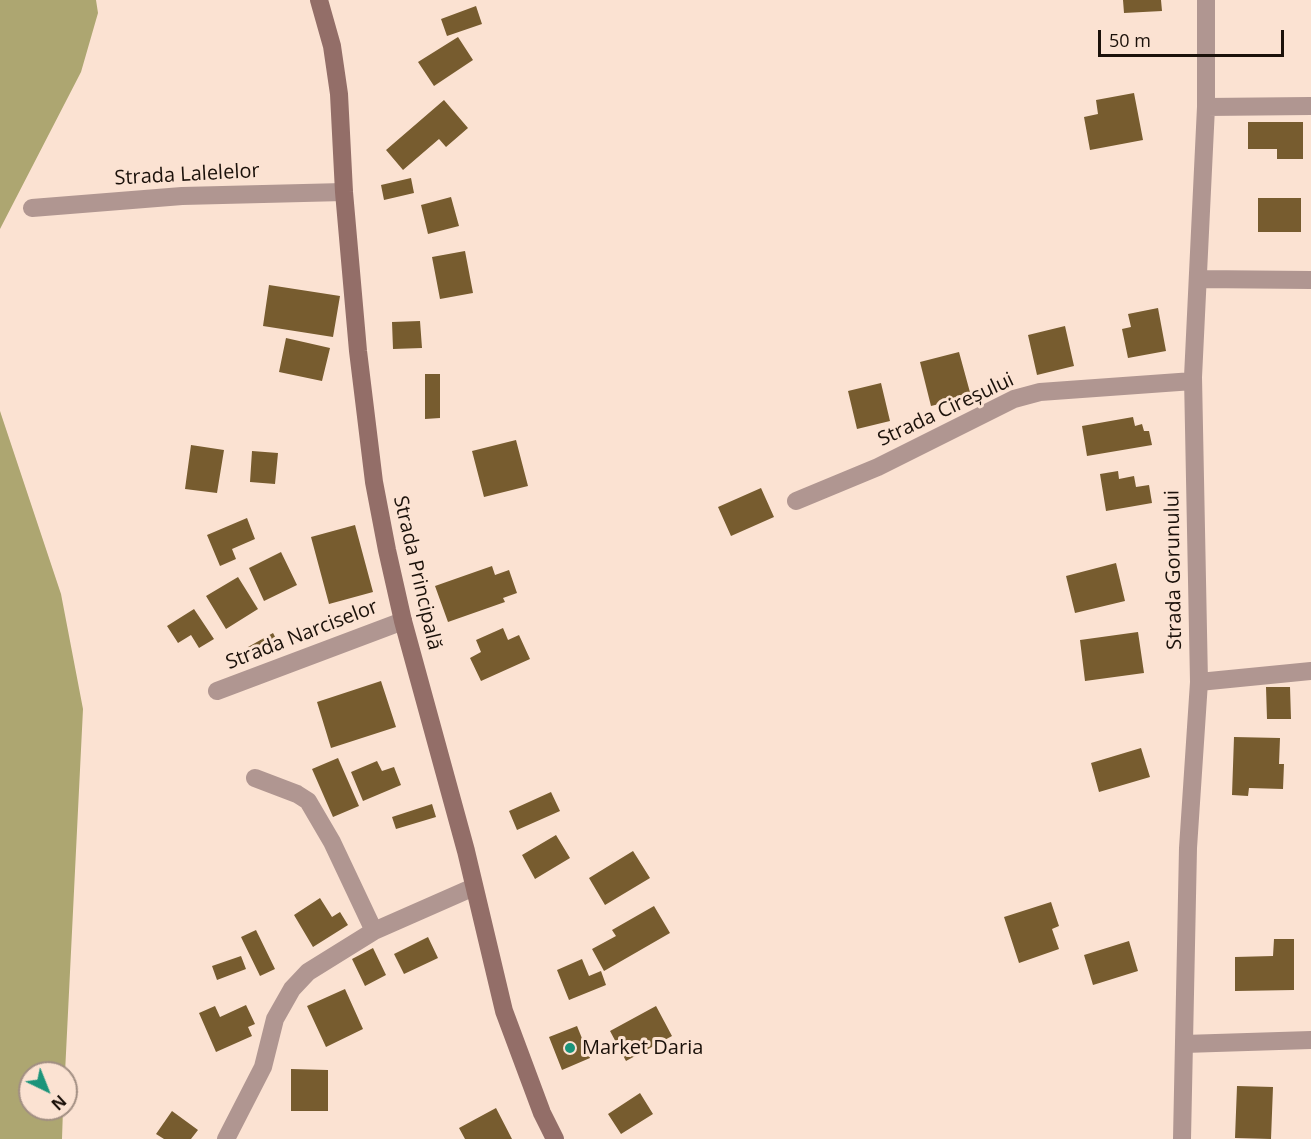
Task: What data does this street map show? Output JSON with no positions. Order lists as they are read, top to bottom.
{
  "streets": {
    "main road": ["Strada Principală"],
    "street": [
      "Strada Lalelelor",
      "Strada Cireșului",
      "Strada Gorunului",
      "Strada Narciselor"
    ]
  },
  "crossings": [
    ["Strada Lalelelor", "Strada Principală"],
    ["Strada Cireșului", "Strada Gorunului"],
    ["Strada Principală", "Strada Narciselor"]
  ],
  "places": ["Market Daria"],
  "scale_bar": "50 m",
  "north": "bottom right"
}
